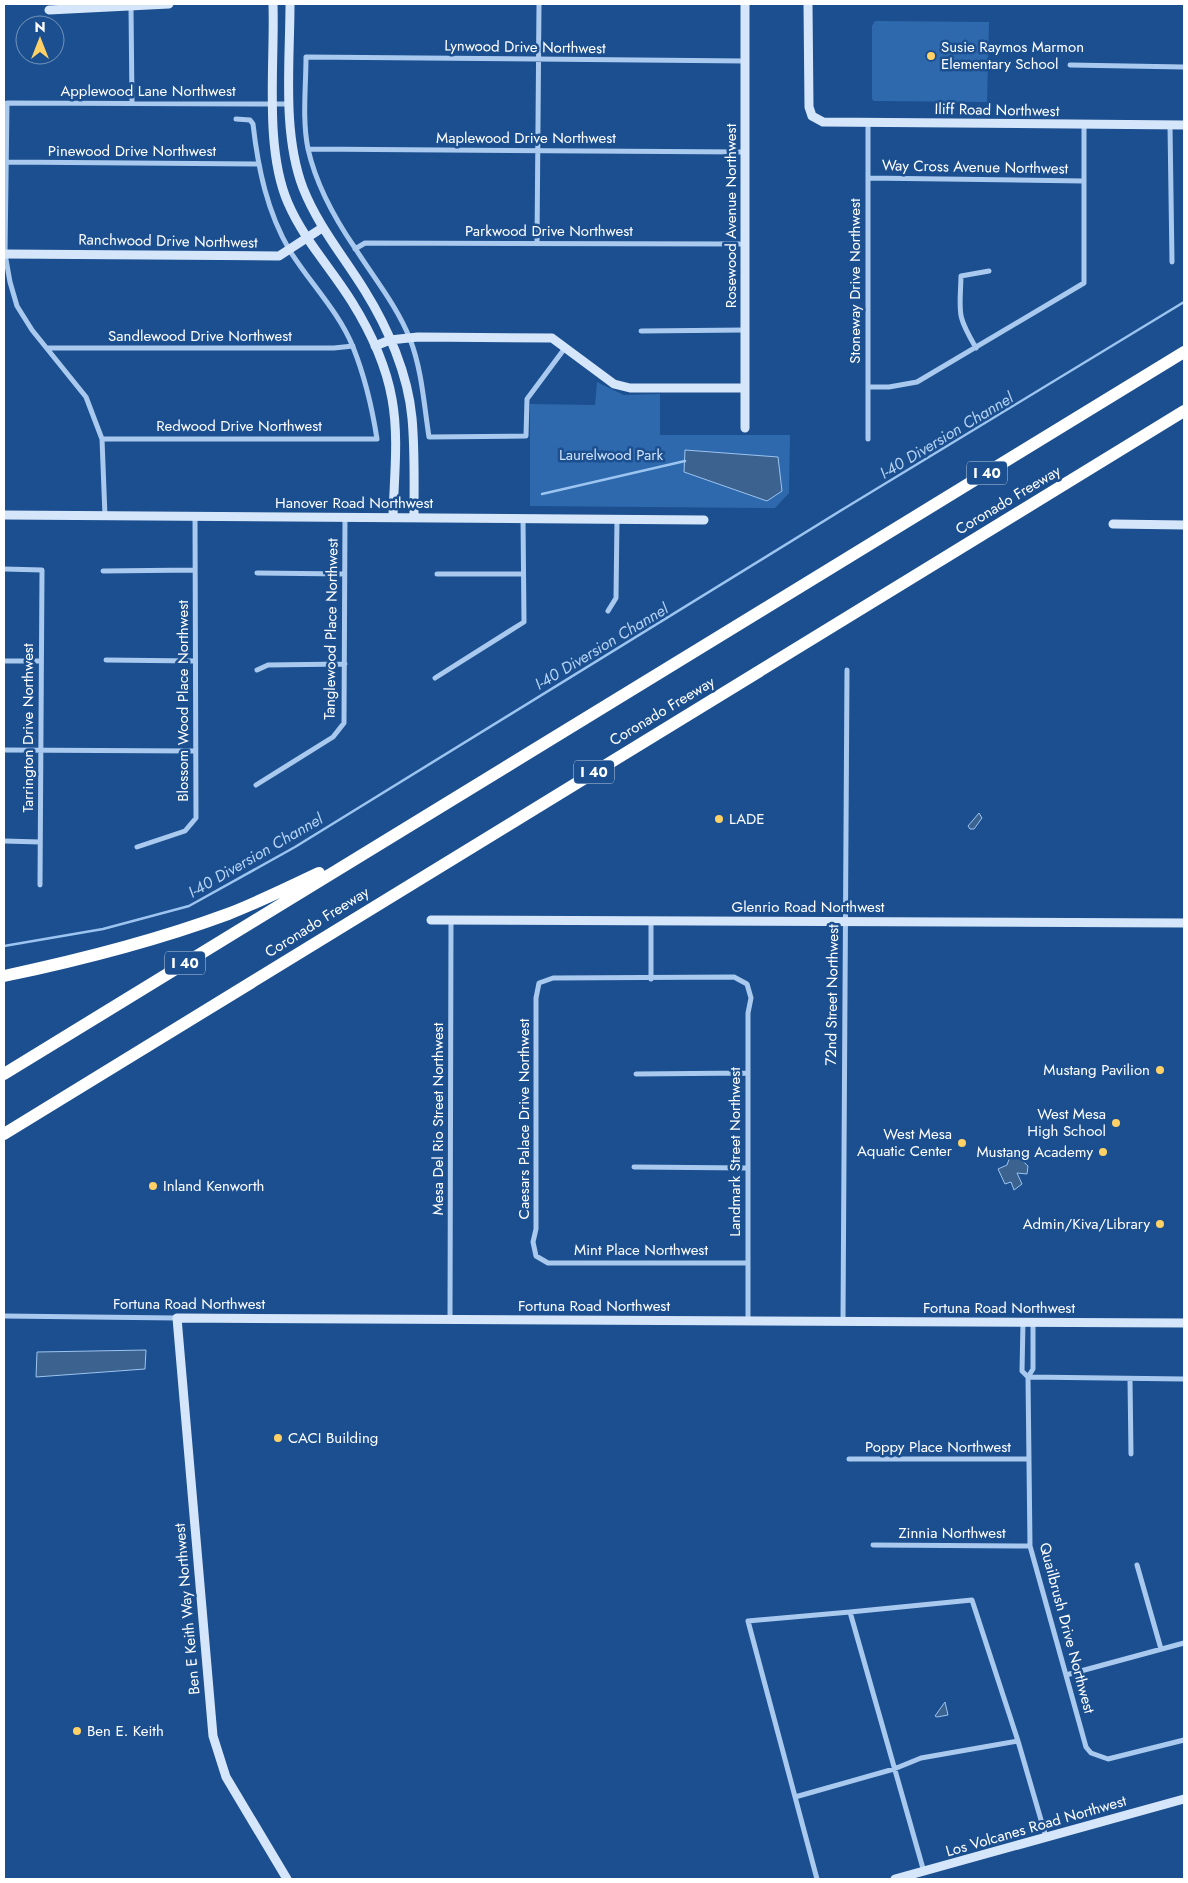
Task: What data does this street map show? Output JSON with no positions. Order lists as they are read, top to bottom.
{
  "streets": {
    "highway": ["I 40", "Coronado Freeway"],
    "street": [
      "Lynwood Drive Northwest",
      "Applewood Lane Northwest",
      "Iliff Road Northwest",
      "Maplewood Drive Northwest",
      "Pinewood Drive Northwest",
      "Way Cross Avenue Northwest",
      "Rosewood Avenue Northwest",
      "Parkwood Drive Northwest",
      "Ranchwood Drive Northwest",
      "Stoneway Drive Northwest",
      "Sandlewood Drive Northwest",
      "Redwood Drive Northwest",
      "Hanover Road Northwest",
      "Tanglewood Place Northwest",
      "Blossom Wood Place Northwest",
      "Tarrington Drive Northwest",
      "Glenrio Road Northwest",
      "72nd Street Northwest",
      "Mesa Del Rio Street Northwest",
      "Caesars Palace Drive Northwest",
      "Landmark Street Northwest",
      "Mint Place Northwest",
      "Fortuna Road Northwest",
      "Poppy Place Northwest",
      "Zinnia Northwest",
      "Ben E Keith Way Northwest",
      "Quailbrush Drive Northwest",
      "Los Volcanes Road Northwest"
    ]
  },
  "crossings": [
    ["Lynwood Drive Northwest", "Maplewood Drive Northwest"],
    ["Lynwood Drive Northwest", "Rosewood Avenue Northwest"],
    ["Applewood Lane Northwest", "Pinewood Drive Northwest"],
    ["Iliff Road Northwest", "Stoneway Drive Northwest"],
    ["Maplewood Drive Northwest", "Rosewood Avenue Northwest"],
    ["Way Cross Avenue Northwest", "Stoneway Drive Northwest"],
    ["Rosewood Avenue Northwest", "Parkwood Drive Northwest"],
    ["Sandlewood Drive Northwest", "Redwood Drive Northwest"],
    ["Hanover Road Northwest", "Tanglewood Place Northwest"],
    ["Hanover Road Northwest", "Blossom Wood Place Northwest"],
    ["Glenrio Road Northwest", "72nd Street Northwest"],
    ["Glenrio Road Northwest", "Mesa Del Rio Street Northwest"],
    ["72nd Street Northwest", "Fortuna Road Northwest"],
    ["Mesa Del Rio Street Northwest", "Fortuna Road Northwest"],
    ["Caesars Palace Drive Northwest", "Landmark Street Northwest"],
    ["Caesars Palace Drive Northwest", "Mint Place Northwest"],
    ["Landmark Street Northwest", "Mint Place Northwest"],
    ["Landmark Street Northwest", "Fortuna Road Northwest"],
    ["Fortuna Road Northwest", "Ben E Keith Way Northwest"],
    ["Fortuna Road Northwest", "Quailbrush Drive Northwest"],
    ["Poppy Place Northwest", "Quailbrush Drive Northwest"],
    ["Zinnia Northwest", "Quailbrush Drive Northwest"]
  ],
  "water": ["I-40 Diversion Channel"],
  "parks": ["Laurelwood Park"],
  "places": [
    "Susie Raymos Marmon Elementary School",
    "LADE",
    "Mustang Pavilion",
    "West Mesa High School",
    "West Mesa Aquatic Center",
    "Mustang Academy",
    "Inland Kenworth",
    "Admin/Kiva/Library",
    "CACI Building",
    "Ben E. Keith"
  ],
  "north": "top"
}
